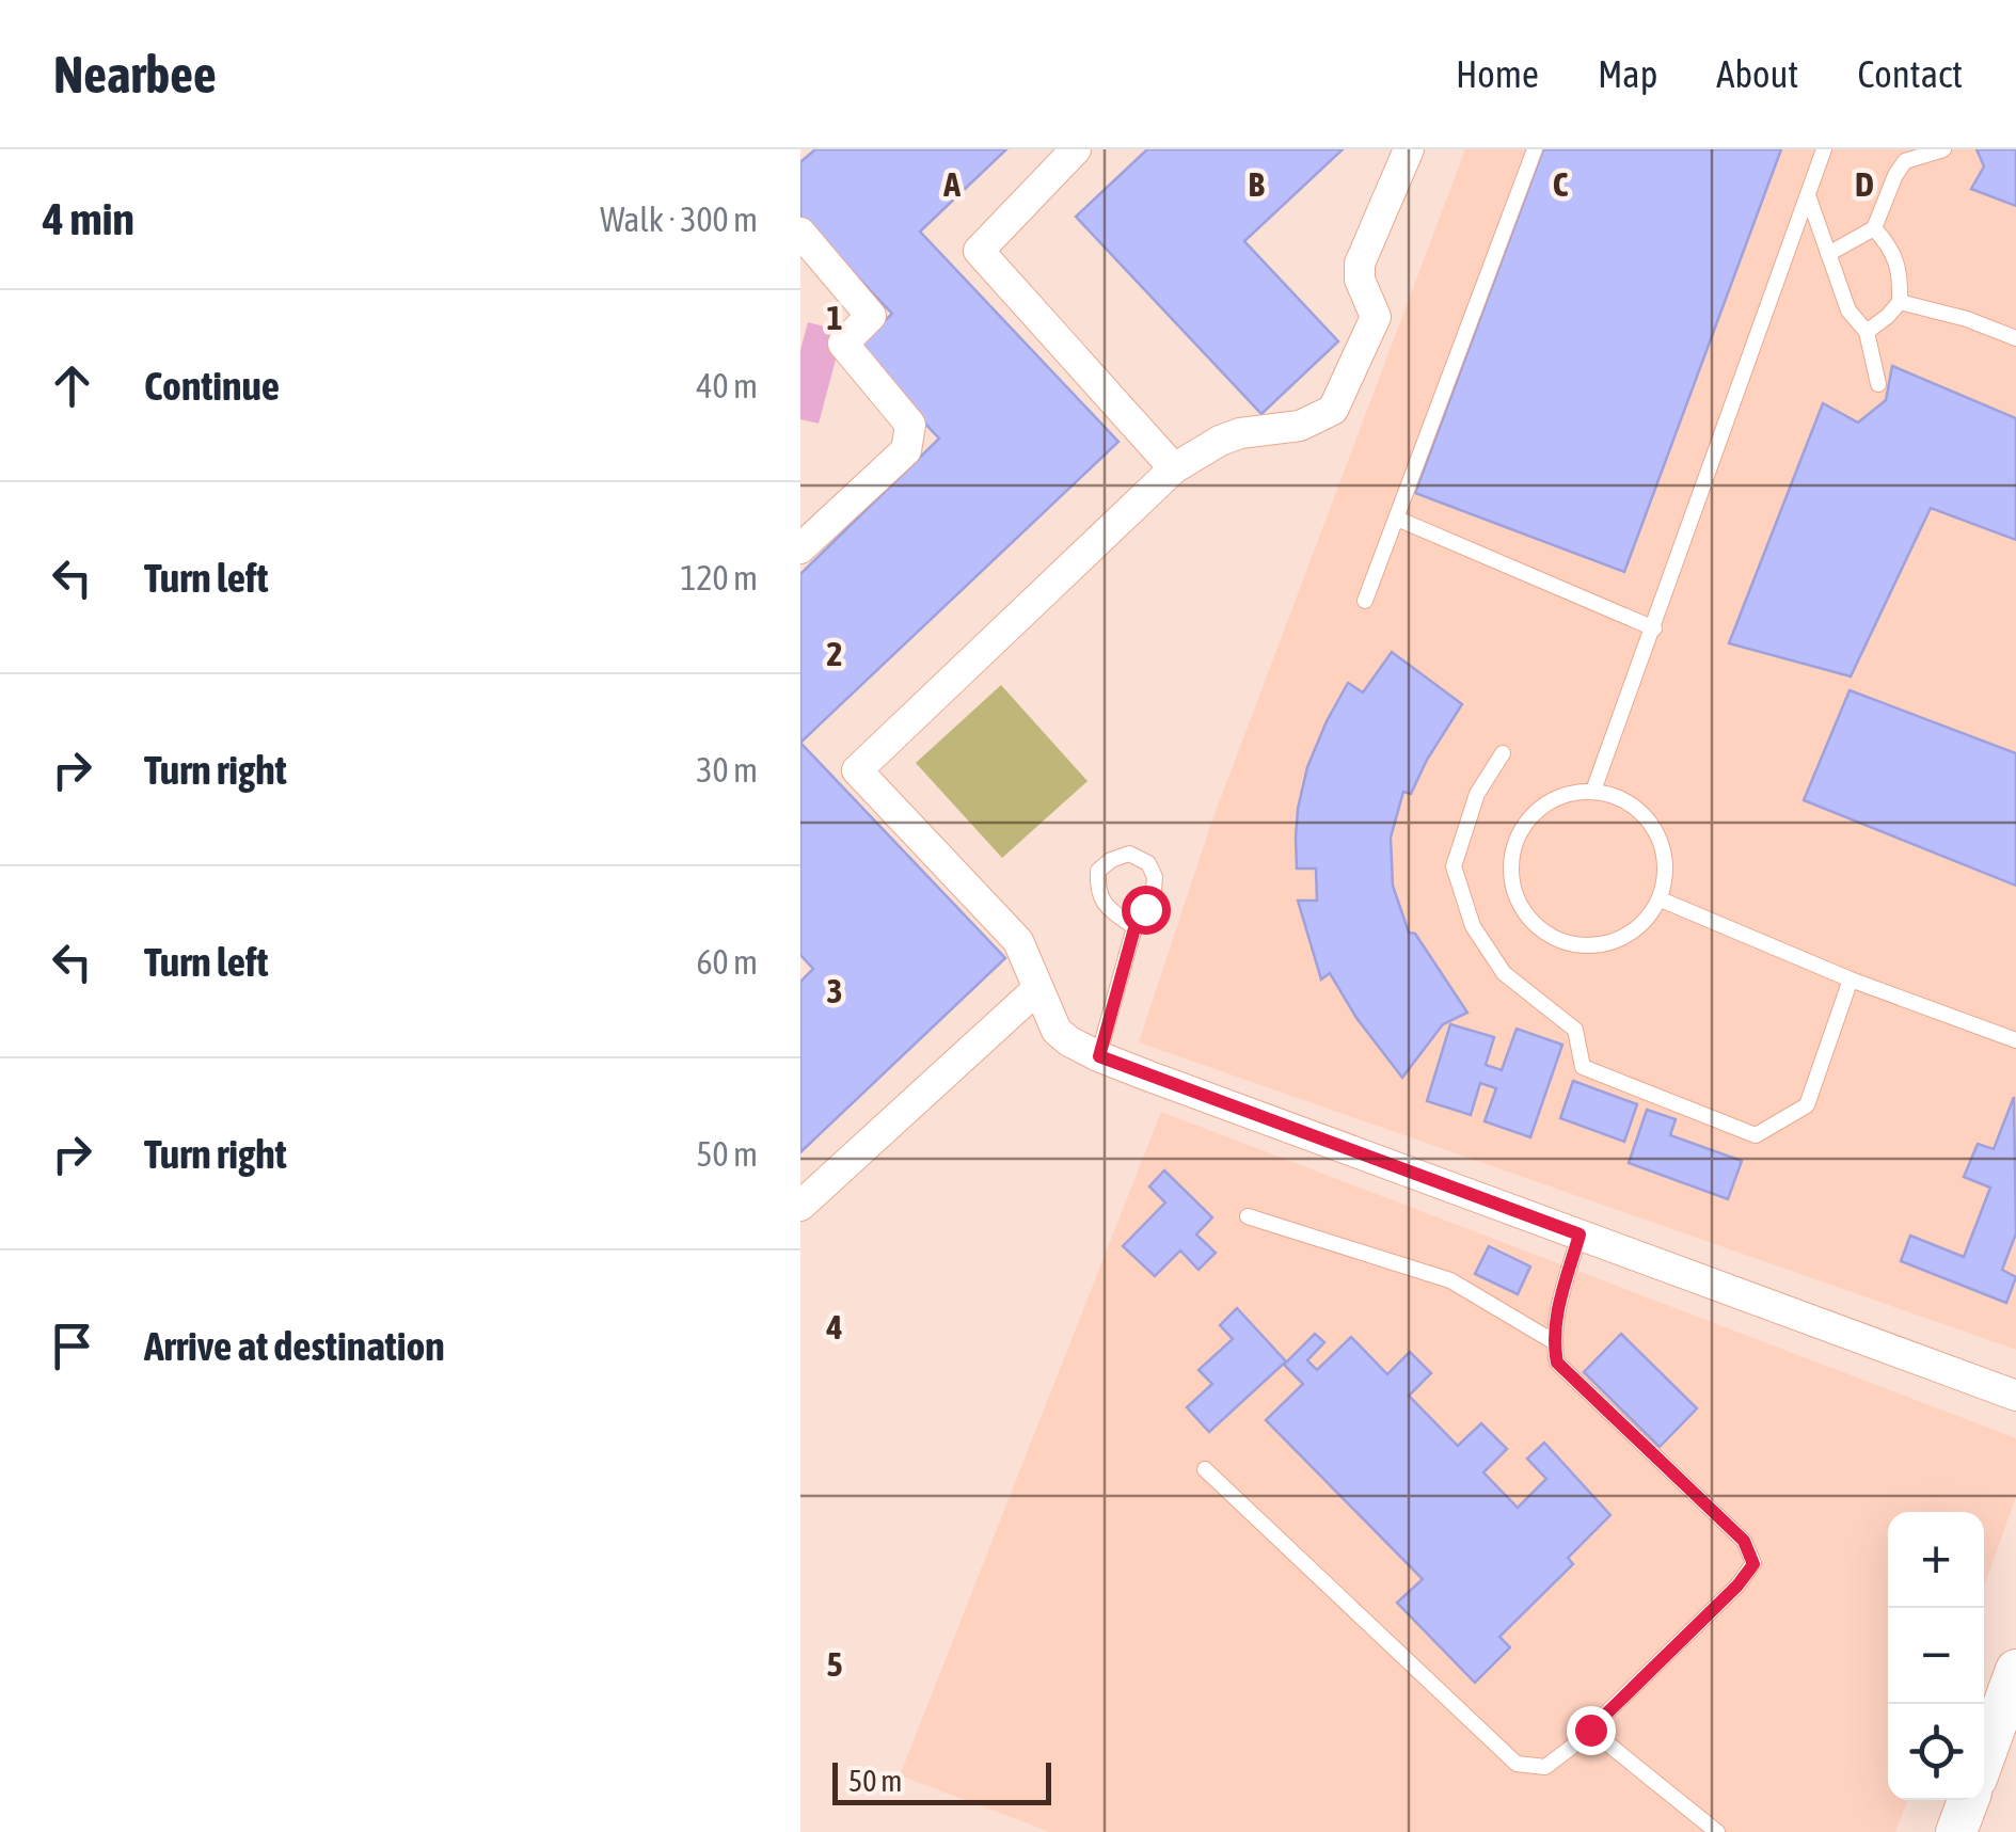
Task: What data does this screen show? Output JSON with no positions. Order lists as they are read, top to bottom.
{
  "scale_bar": "50 m",
  "page": {
    "header": "Nearbee",
    "nav": [
      "Home",
      "Map",
      "About",
      "Contact"
    ],
    "heading": ["4 min", "Walk · 300 m"],
    "list": [
      ["Continue", "40 m"],
      ["Turn left", "120 m"],
      ["Turn right", "30 m"],
      ["Turn left", "60 m"],
      ["Turn right", "50 m"],
      "Arrive at destination"
    ],
    "map_buttons": ["+", "−"],
    "scale": "50 m"
  },
  "grid": {
    "columns": [
      "A",
      "B",
      "C",
      "D"
    ],
    "rows": [
      "1",
      "2",
      "3",
      "4",
      "5"
    ]
  }
}
